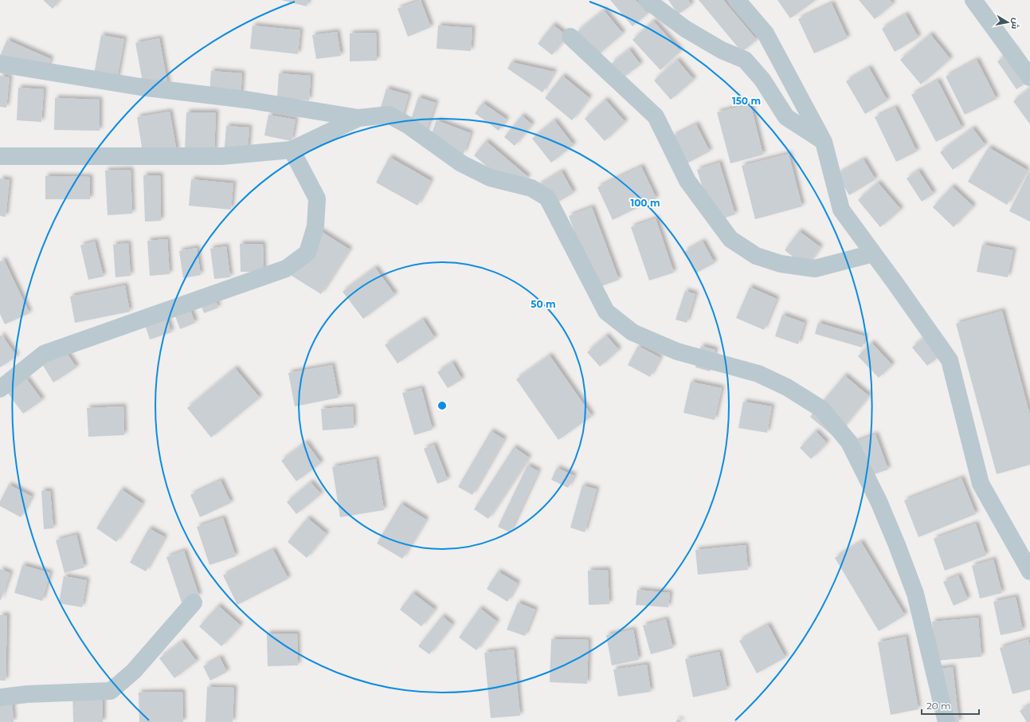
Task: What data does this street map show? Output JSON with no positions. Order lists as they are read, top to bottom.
{
  "scale_bar": "20 m",
  "north": "right",
  "rings": ["150 m", "100 m", "50 m"]
}
